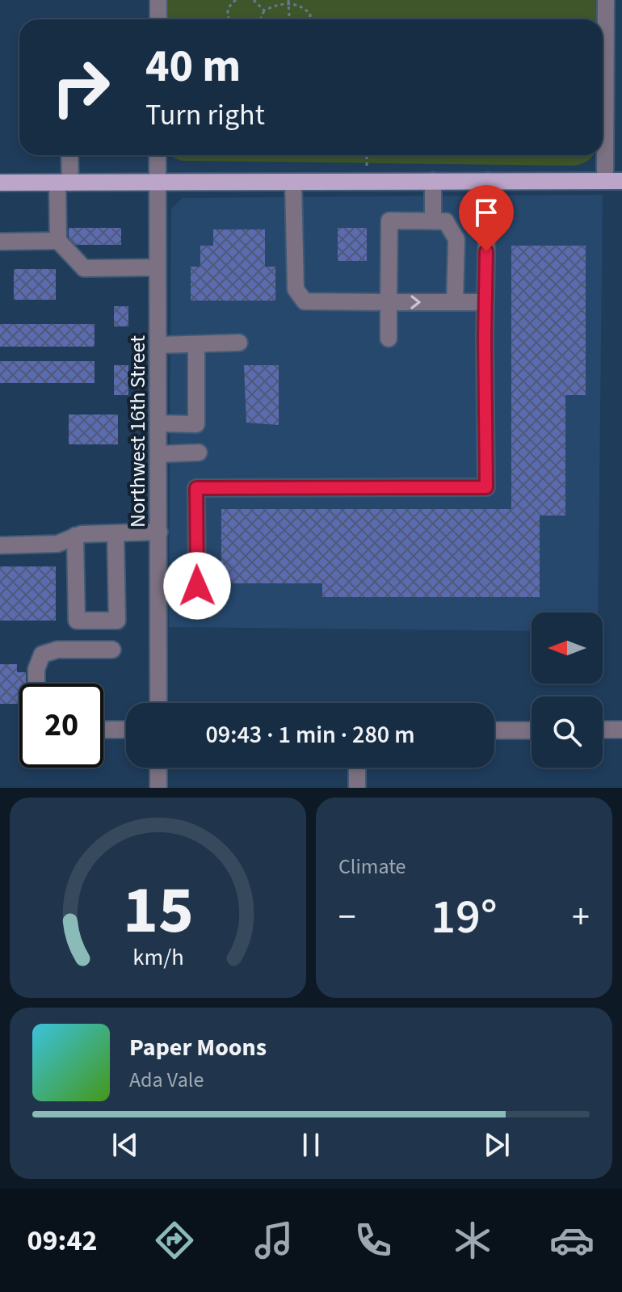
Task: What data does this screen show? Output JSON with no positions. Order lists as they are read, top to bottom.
{
  "streets": {
    "street": ["Northwest 16th Street"]
  },
  "north": "left",
  "page": {
    "turn": ["40 m", "Turn right"],
    "limit": "20",
    "trip": "09:43 · 1 min · 280 m",
    "tile": "Climate",
    "heat": ["−", "19°", "+"],
    "song": ["Paper Moons", "Ada Vale"],
    "tabs": "09:42",
    "gauge": ["15", "km/h"]
  }
}
